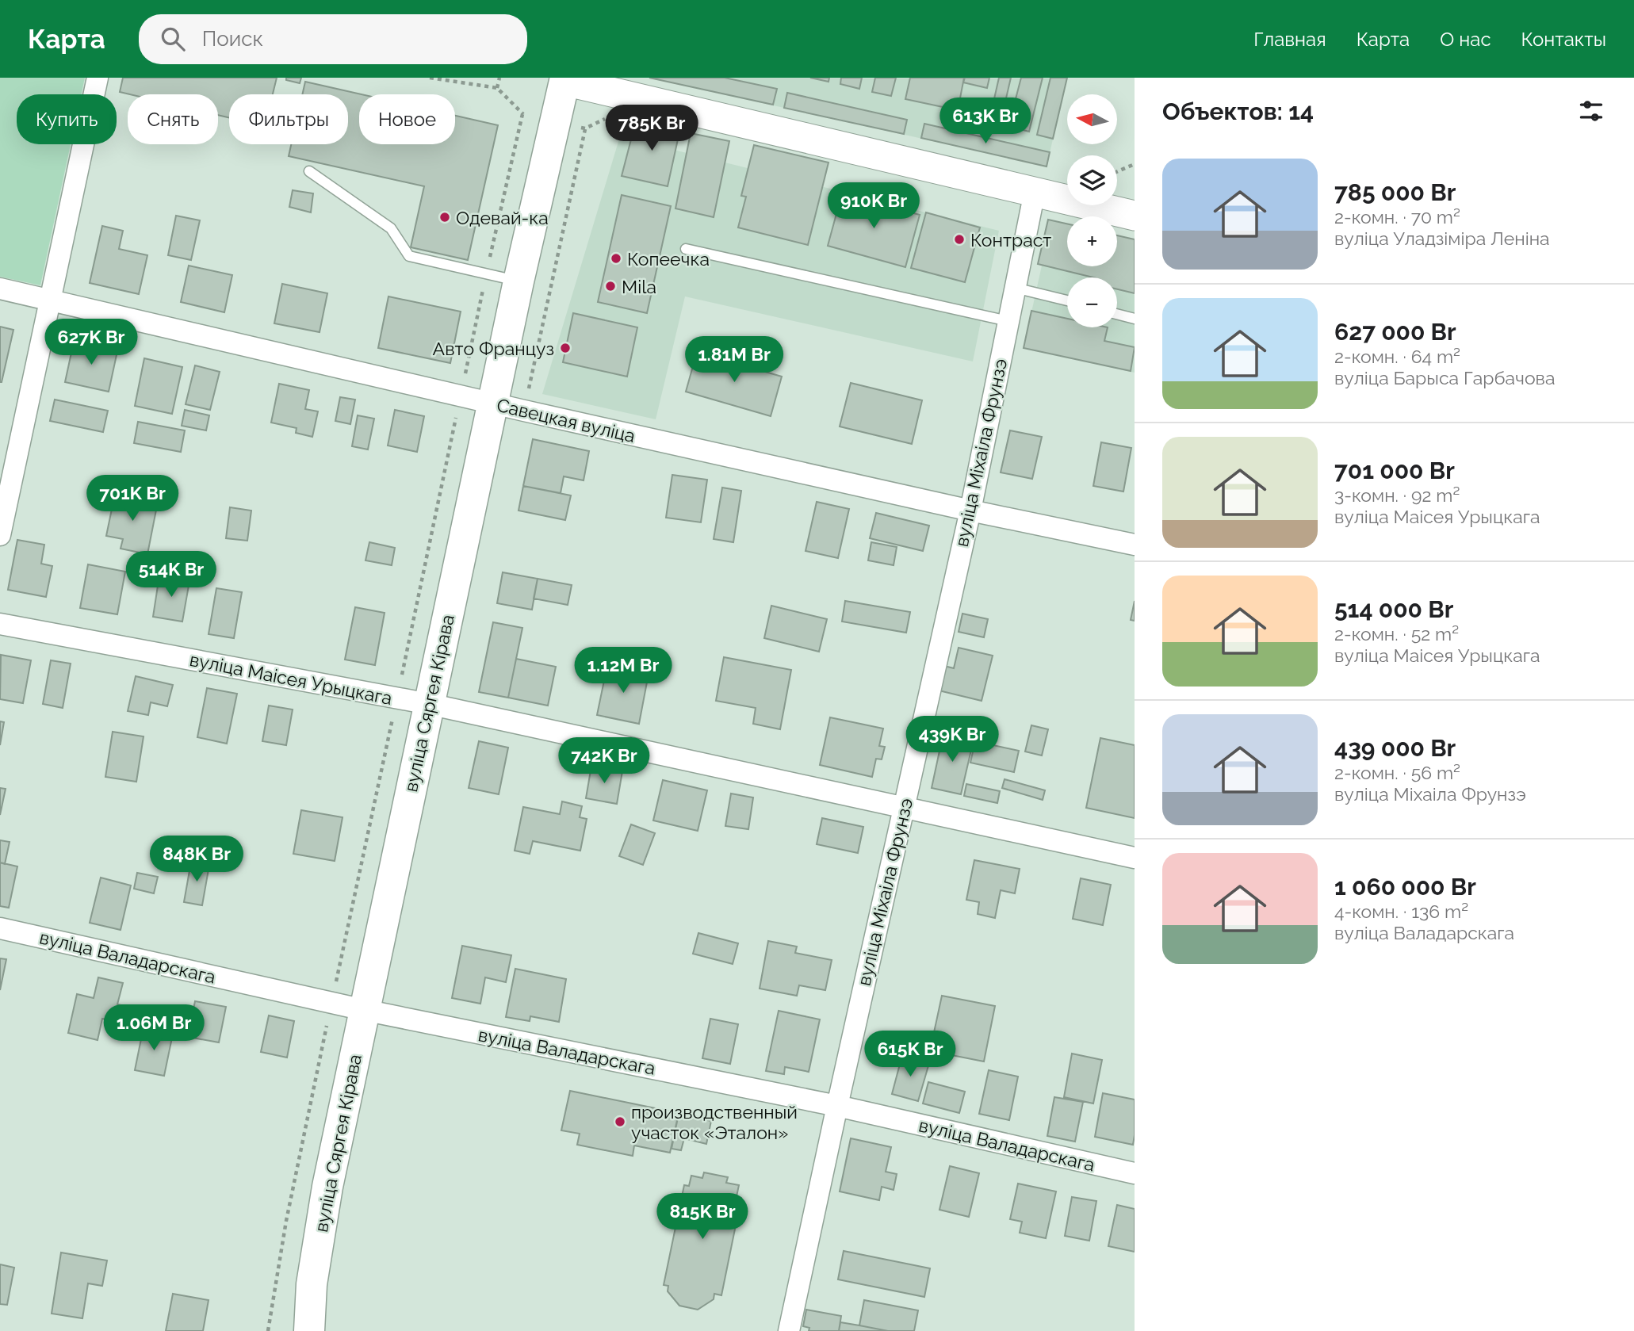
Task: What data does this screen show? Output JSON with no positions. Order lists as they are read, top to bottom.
{
  "streets": {
    "main road": ["вуліца Сяргея Кірава"],
    "street": [
      "Савецкая вуліца",
      "вуліца Міхаіла Фрунзэ",
      "вуліца Маісея Урыцкага",
      "вуліца Валадарскага"
    ]
  },
  "crossings": [
    ["Савецкая вуліца", "вуліца Міхаіла Фрунзэ"],
    ["Савецкая вуліца", "вуліца Сяргея Кірава"],
    ["вуліца Міхаіла Фрунзэ", "вуліца Маісея Урыцкага"],
    ["вуліца Міхаіла Фрунзэ", "вуліца Валадарскага"],
    ["вуліца Маісея Урыцкага", "вуліца Сяргея Кірава"],
    ["вуліца Сяргея Кірава", "вуліца Валадарскага"]
  ],
  "places": [
    "Одевай-ка",
    "Контраст",
    "Копеечка",
    "Mila",
    "Авто Француз",
    "производственный участок «Эталон»"
  ],
  "north": "left",
  "page": {
    "header": "Карта",
    "search": "Поиск",
    "nav": [
      "Главная",
      "Карта",
      "О нас",
      "Контакты"
    ],
    "heading": "Объектов: 14",
    "map_buttons": ["+", "−"],
    "chip": [
      "Купить",
      "Снять",
      "Фильтры",
      "Новое"
    ],
    "price": [
      "613K Br",
      "785K Br",
      "910K Br",
      "627K Br",
      "1.81M Br",
      "701K Br",
      "514K Br",
      "1.12M Br",
      "439K Br",
      "742K Br",
      "848K Br",
      "1.06M Br",
      "615K Br",
      "815K Br"
    ],
    "list": [
      {
        "name": "785 000 Br",
        "note": "2-комн. · 70 m² · вуліца Уладзіміра Леніна"
      },
      {
        "name": "627 000 Br",
        "note": "2-комн. · 64 m² · вуліца Барыса Гарбачова"
      },
      {
        "name": "701 000 Br",
        "note": "3-комн. · 92 m² · вуліца Маісея Урыцкага"
      },
      {
        "name": "514 000 Br",
        "note": "2-комн. · 52 m² · вуліца Маісея Урыцкага"
      },
      {
        "name": "439 000 Br",
        "note": "2-комн. · 56 m² · вуліца Міхаіла Фрунзэ"
      },
      {
        "name": "1 060 000 Br",
        "note": "4-комн. · 136 m² · вуліца Валадарскага"
      }
    ]
  }
}
